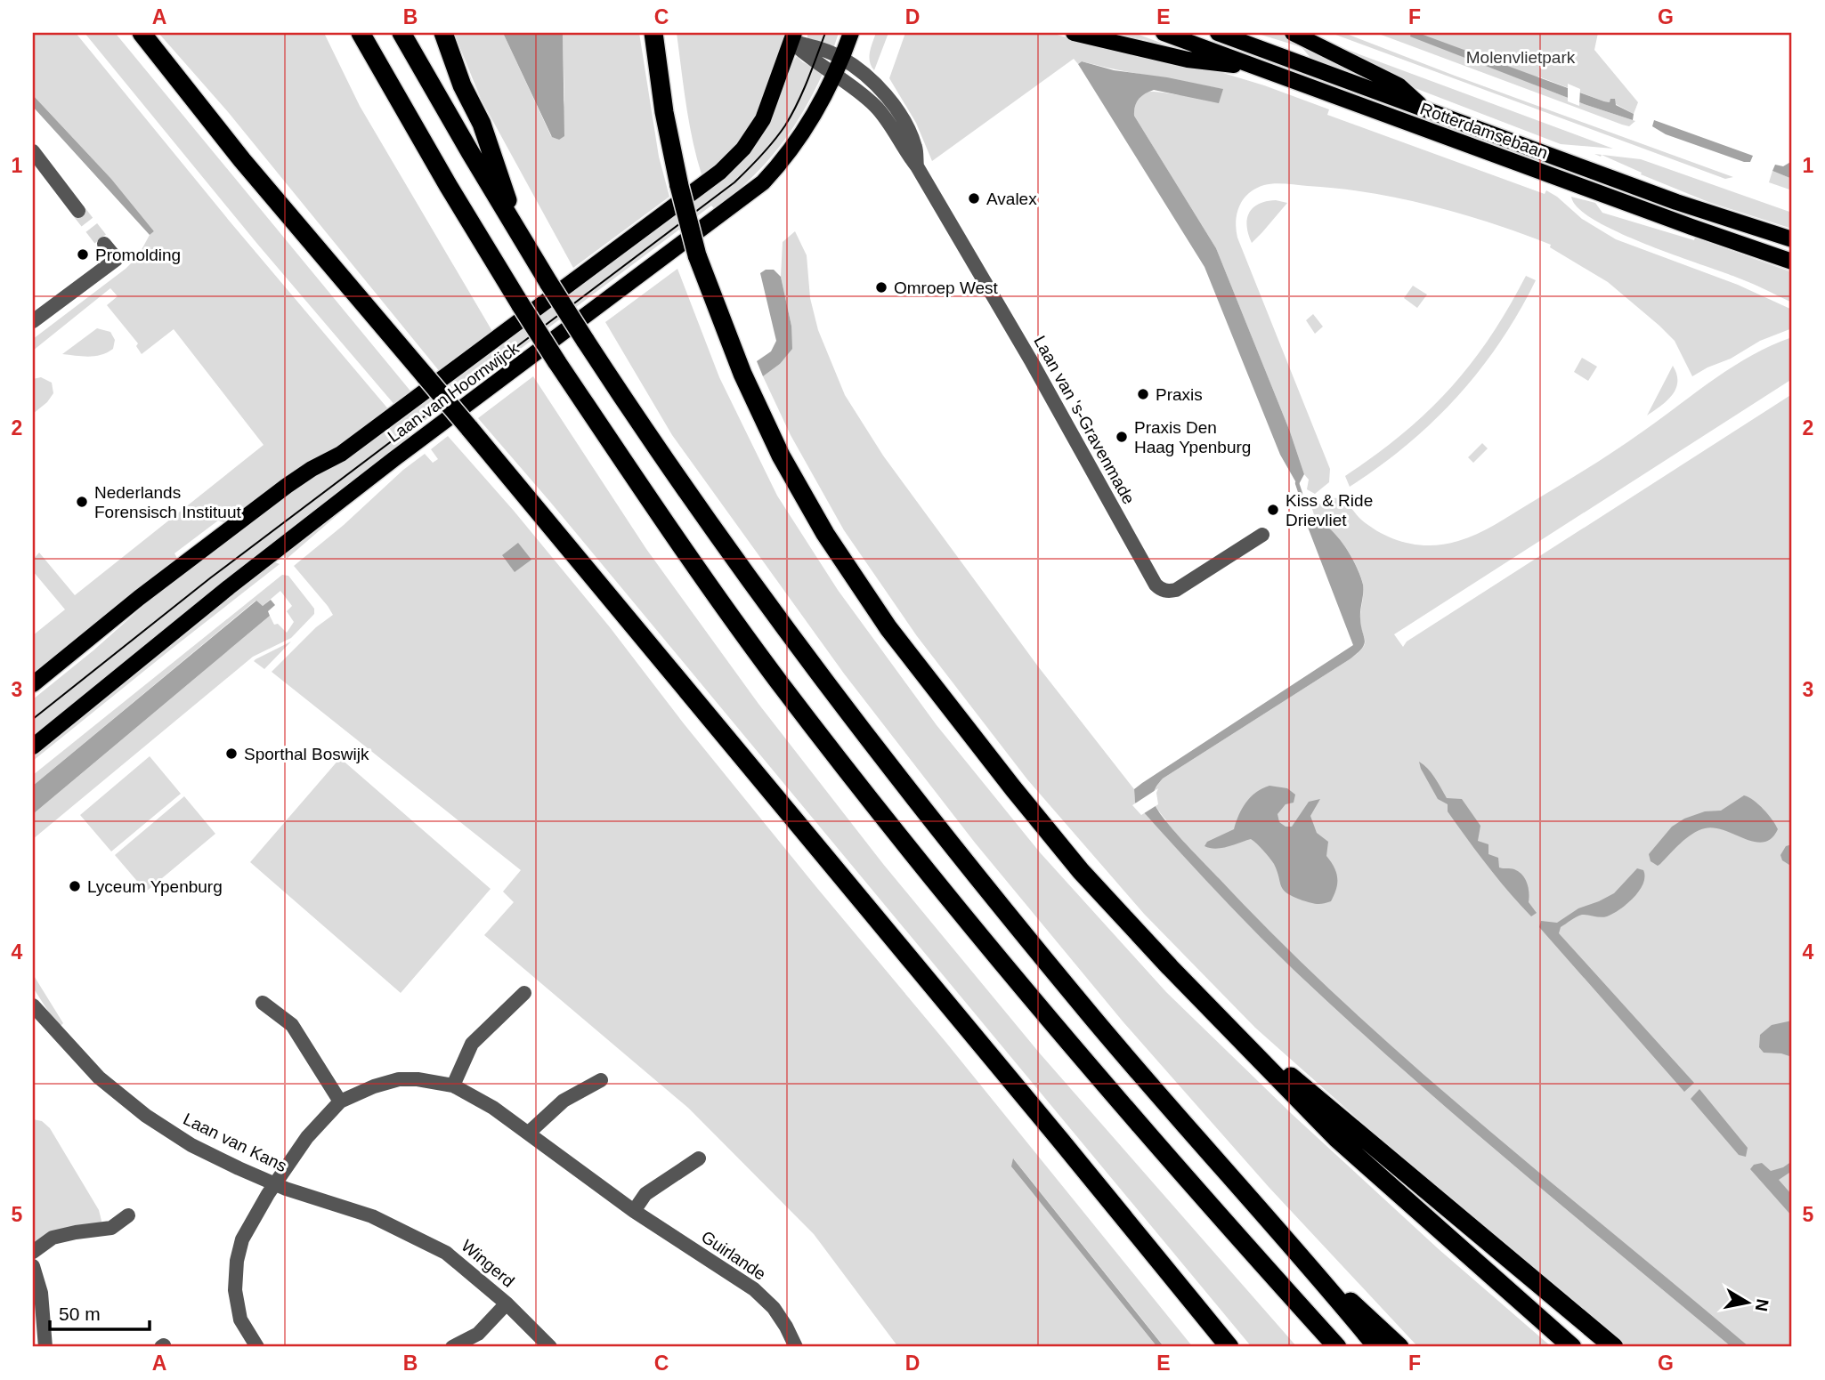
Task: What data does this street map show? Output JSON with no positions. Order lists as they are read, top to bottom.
{
  "streets": {
    "main road": ["Rotterdamsebaan", "Laan van Hoornwijck"],
    "street": [
      "Laan van 's-Gravenmade",
      "Laan van Kans",
      "Guirlande",
      "Wingerd"
    ]
  },
  "crossings": [
    ["Laan van Hoornwijck", "Laan van 's-Gravenmade"],
    ["Laan van Kans", "Guirlande"],
    ["Laan van Kans", "Wingerd"]
  ],
  "parks": ["Molenvlietpark"],
  "places": [
    "Avalex",
    "Promolding",
    "Omroep West",
    "Praxis",
    "Praxis Den Haag Ypenburg",
    "Nederlands Forensisch Instituut",
    "Kiss & Ride Drievliet",
    "Sporthal Boswijk",
    "Lyceum Ypenburg"
  ],
  "scale_bar": "50 m",
  "north": "right",
  "grid": {
    "columns": [
      "A",
      "B",
      "C",
      "D",
      "E",
      "F",
      "G"
    ],
    "rows": [
      "1",
      "2",
      "3",
      "4",
      "5"
    ]
  }
}
